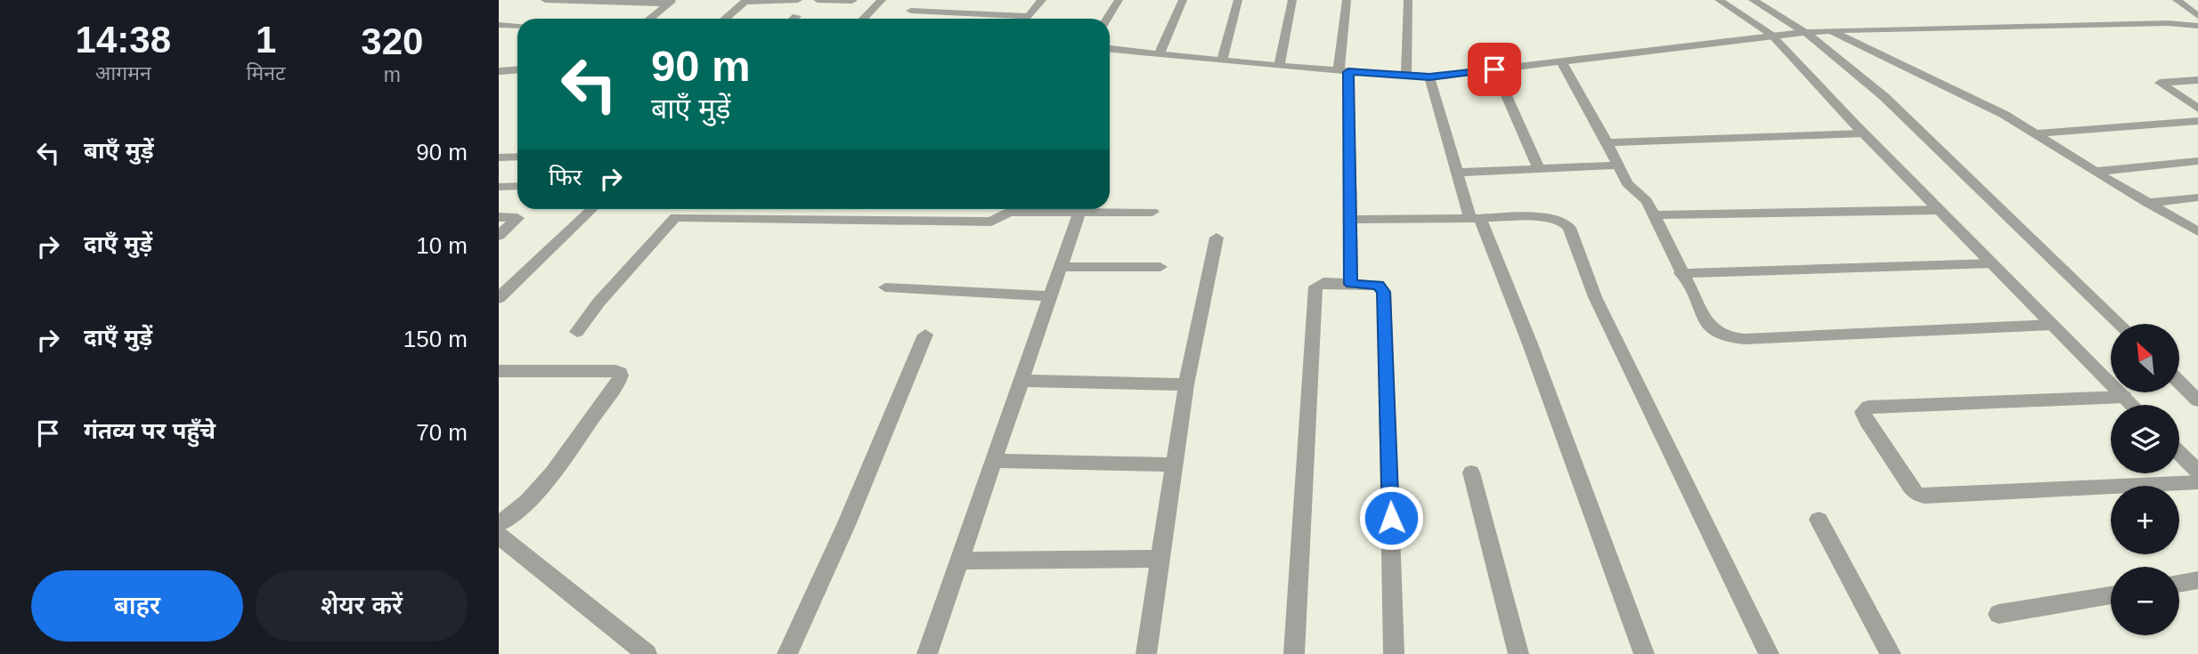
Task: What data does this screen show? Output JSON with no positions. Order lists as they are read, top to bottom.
{
  "north": "top left",
  "page": {
    "eta": [
      "14:38",
      "आगमन",
      "1",
      "मिनट",
      "320",
      "m"
    ],
    "turn": ["90 m", "बाएँ मुड़ें"],
    "list": [
      {
        "name": "बाएँ मुड़ें",
        "value": "90 m"
      },
      {
        "name": "दाएँ मुड़ें",
        "value": "10 m"
      },
      {
        "name": "दाएँ मुड़ें",
        "value": "150 m"
      },
      {
        "name": "गंतव्य पर पहुँचे",
        "value": "70 m"
      }
    ],
    "then": "फिर",
    "map_buttons": ["+", "−"],
    "buttons": ["बाहर", "शेयर करें"]
  }
}
